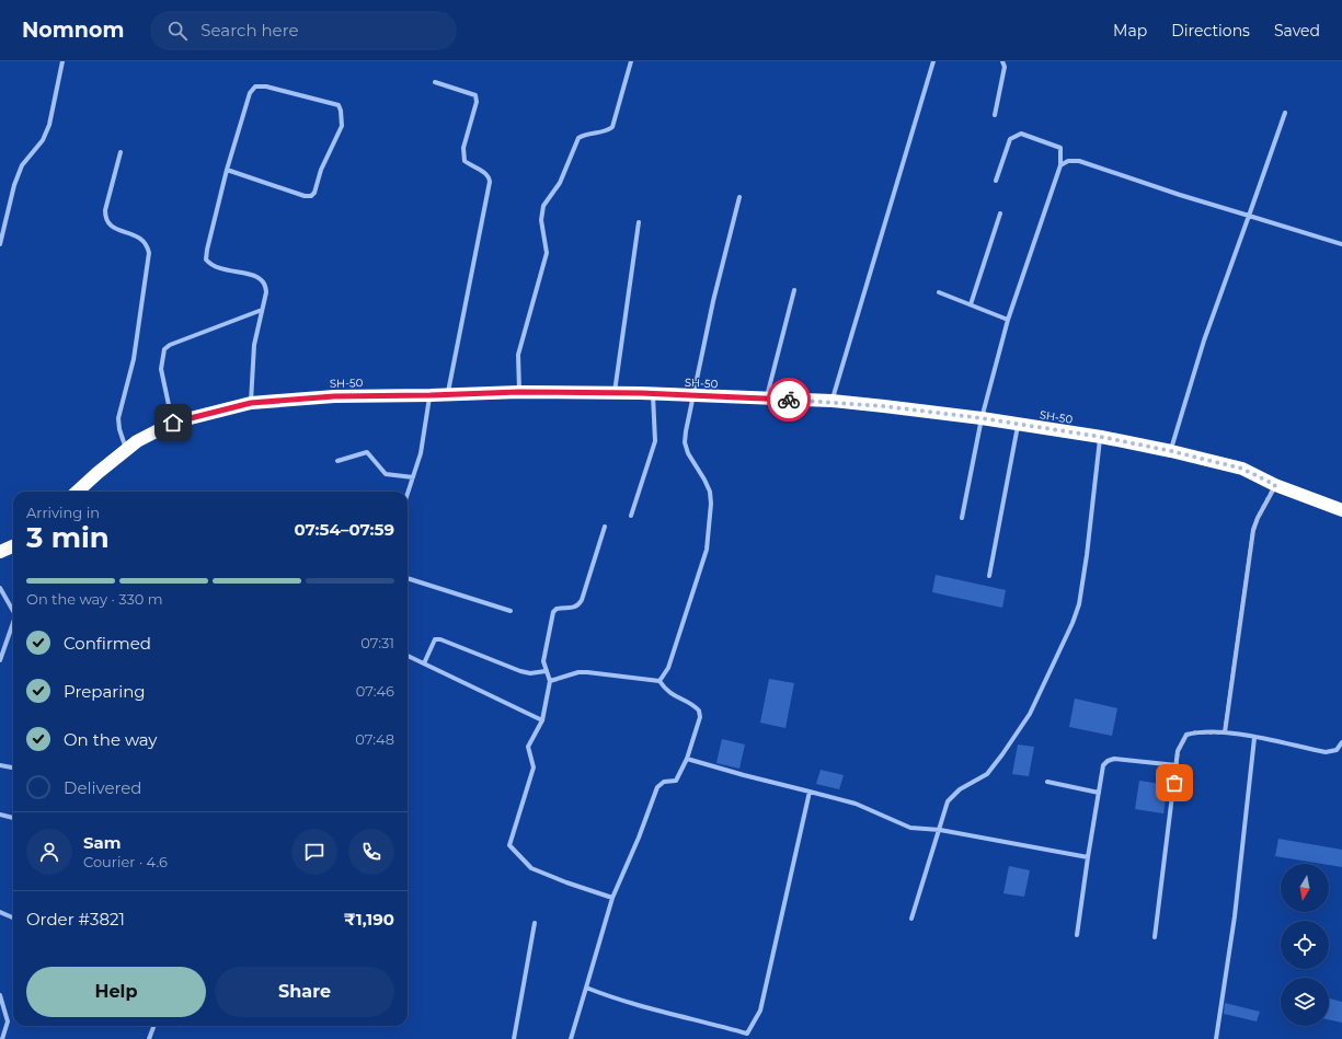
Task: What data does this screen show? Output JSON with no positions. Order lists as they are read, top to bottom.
{
  "streets": {
    "highway": ["SH-50"]
  },
  "north": "bottom",
  "page": {
    "header": "Nomnom",
    "search": "Search here",
    "nav": ["Map", "Directions", "Saved"],
    "heading": ["3 min", "Arriving in", "07:54–07:59"],
    "panel": [
      "Sam",
      "Courier · 4.6",
      "Order #3821",
      "₹1,190"
    ],
    "bar": "On the way · 330 m",
    "list": [
      ["Confirmed", "07:31"],
      ["Preparing", "07:46"],
      ["On the way", "07:48"],
      "Delivered"
    ],
    "buttons": ["Help", "Share"]
  }
}
